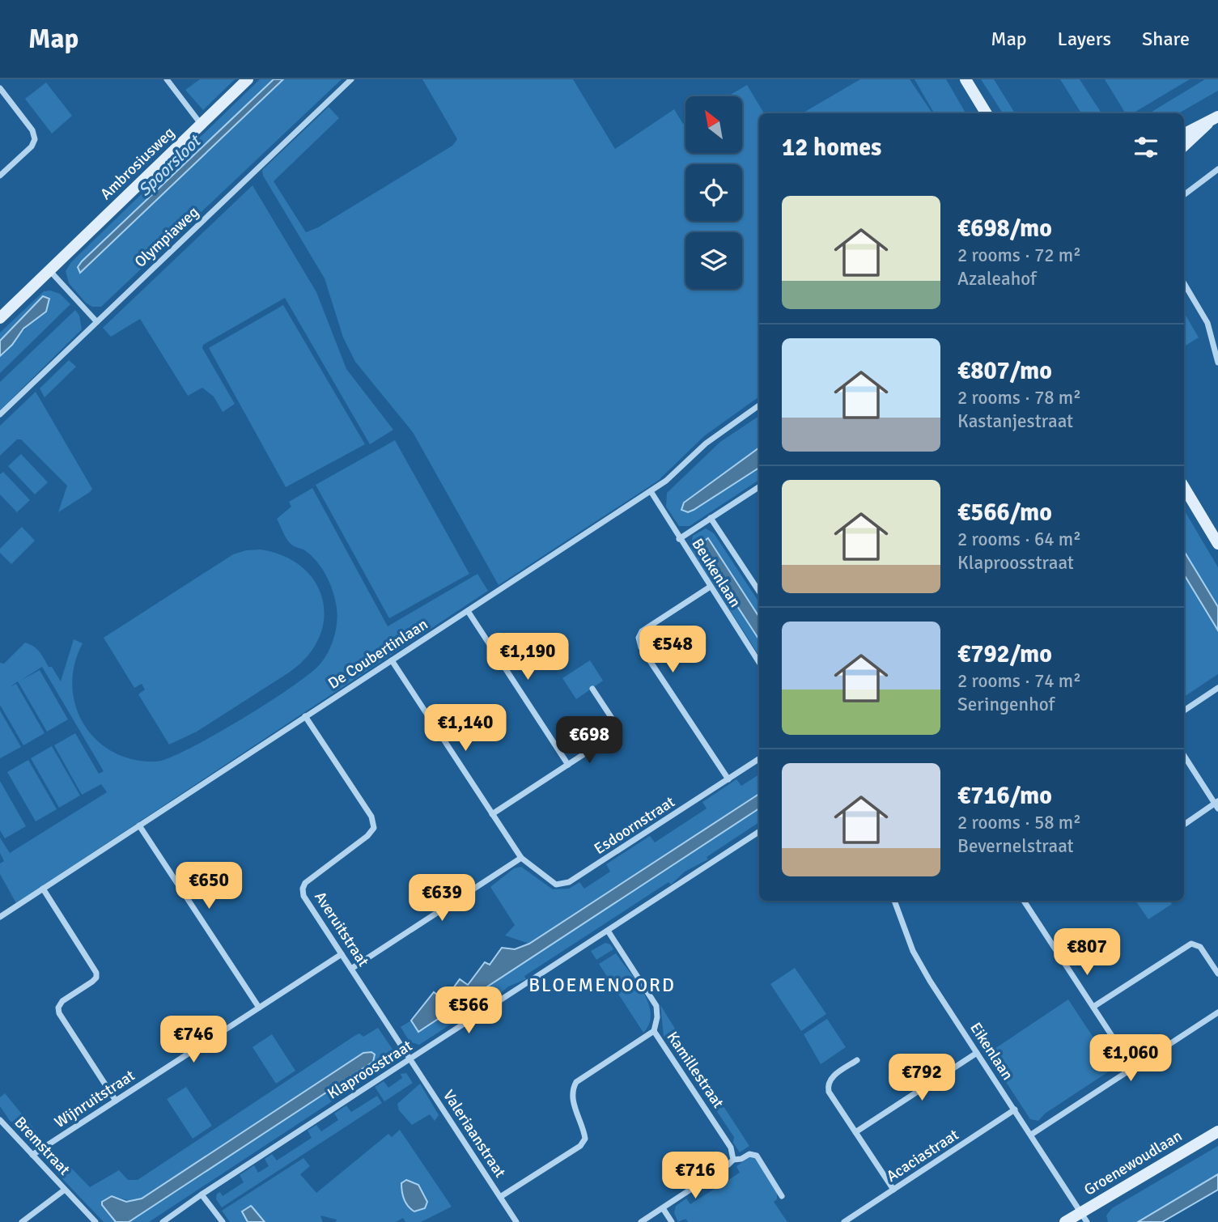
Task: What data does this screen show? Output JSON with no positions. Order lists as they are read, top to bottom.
{
  "streets": {
    "street": [
      "Ambrosiusweg",
      "Olympiaweg",
      "Beukenlaan",
      "De Coubertinlaan",
      "Esdoornstraat",
      "Averuitstraat",
      "Eikenlaan",
      "Klaproosstraat",
      "Kamillestraat",
      "Wijnruitstraat",
      "Valeriaanstraat",
      "Bremstraat",
      "Acaciastraat",
      "Groenewoudlaan"
    ]
  },
  "crossings": [
    ["Beukenlaan", "De Coubertinlaan"],
    ["De Coubertinlaan", "Averuitstraat"],
    ["Averuitstraat", "Klaproosstraat"],
    ["Averuitstraat", "Wijnruitstraat"],
    ["Averuitstraat", "Valeriaanstraat"],
    ["Eikenlaan", "Acaciastraat"],
    ["Eikenlaan", "Groenewoudlaan"],
    ["Klaproosstraat", "Kamillestraat"],
    ["Klaproosstraat", "Valeriaanstraat"],
    ["Wijnruitstraat", "Bremstraat"]
  ],
  "districts": ["BLOEMENOORD"],
  "water": ["Spoorsloot"],
  "north": "top left",
  "page": {
    "header": "Map",
    "nav": ["Map", "Layers", "Share"],
    "heading": "12 homes",
    "list": [
      {
        "name": "€698/mo",
        "note": "2 rooms · 72 m² · Azaleahof"
      },
      {
        "name": "€807/mo",
        "note": "2 rooms · 78 m² · Kastanjestraat"
      },
      {
        "name": "€566/mo",
        "note": "2 rooms · 64 m² · Klaproosstraat"
      },
      {
        "name": "€792/mo",
        "note": "2 rooms · 74 m² · Seringenhof"
      },
      {
        "name": "€716/mo",
        "note": "2 rooms · 58 m² · Bevernelstraat"
      }
    ],
    "price": [
      "€548",
      "€1,190",
      "€1,140",
      "€698",
      "€650",
      "€639",
      "€807",
      "€566",
      "€746",
      "€1,060",
      "€792",
      "€716"
    ]
  }
}
